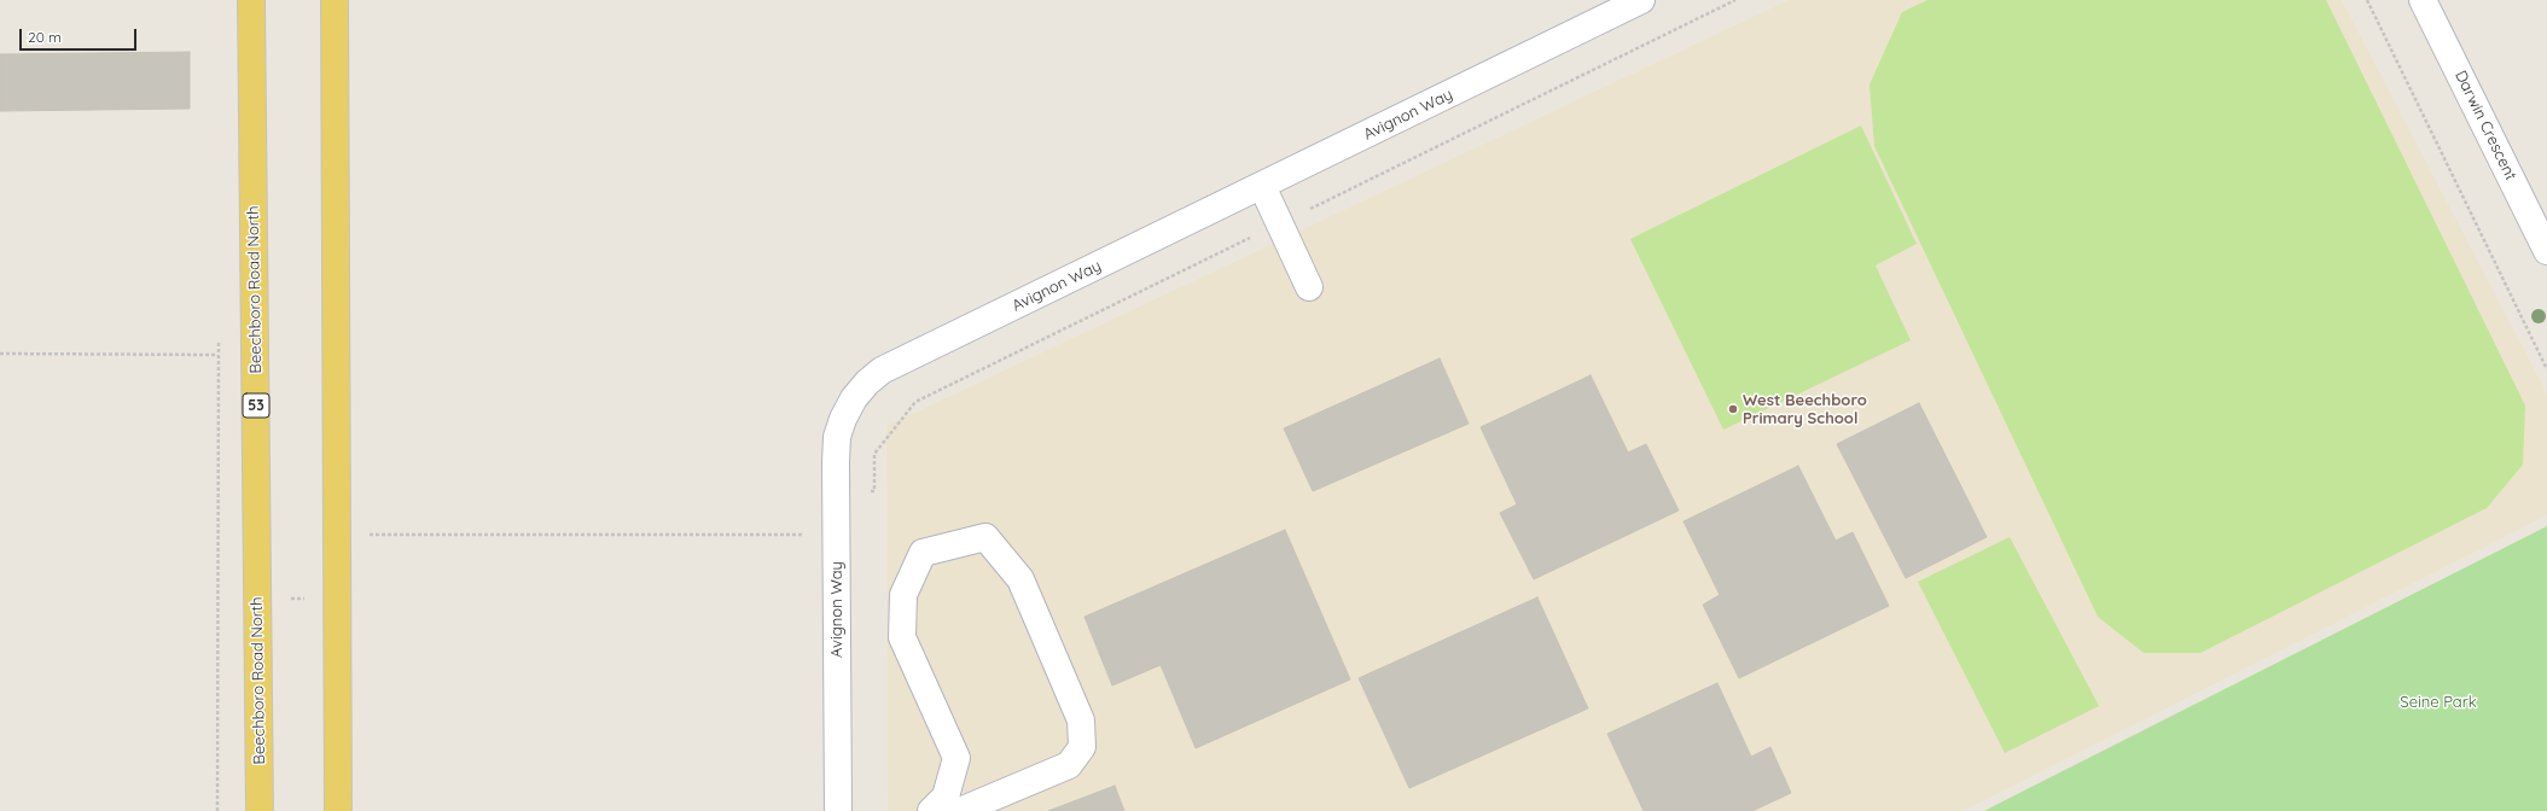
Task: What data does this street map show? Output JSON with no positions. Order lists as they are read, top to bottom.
{
  "streets": {
    "main road": ["Beechboro Road North", "53"],
    "street": ["Avignon Way", "Darwin Crescent"]
  },
  "parks": ["Seine Park"],
  "places": ["West Beechboro Primary School"],
  "scale_bar": "20 m"
}
